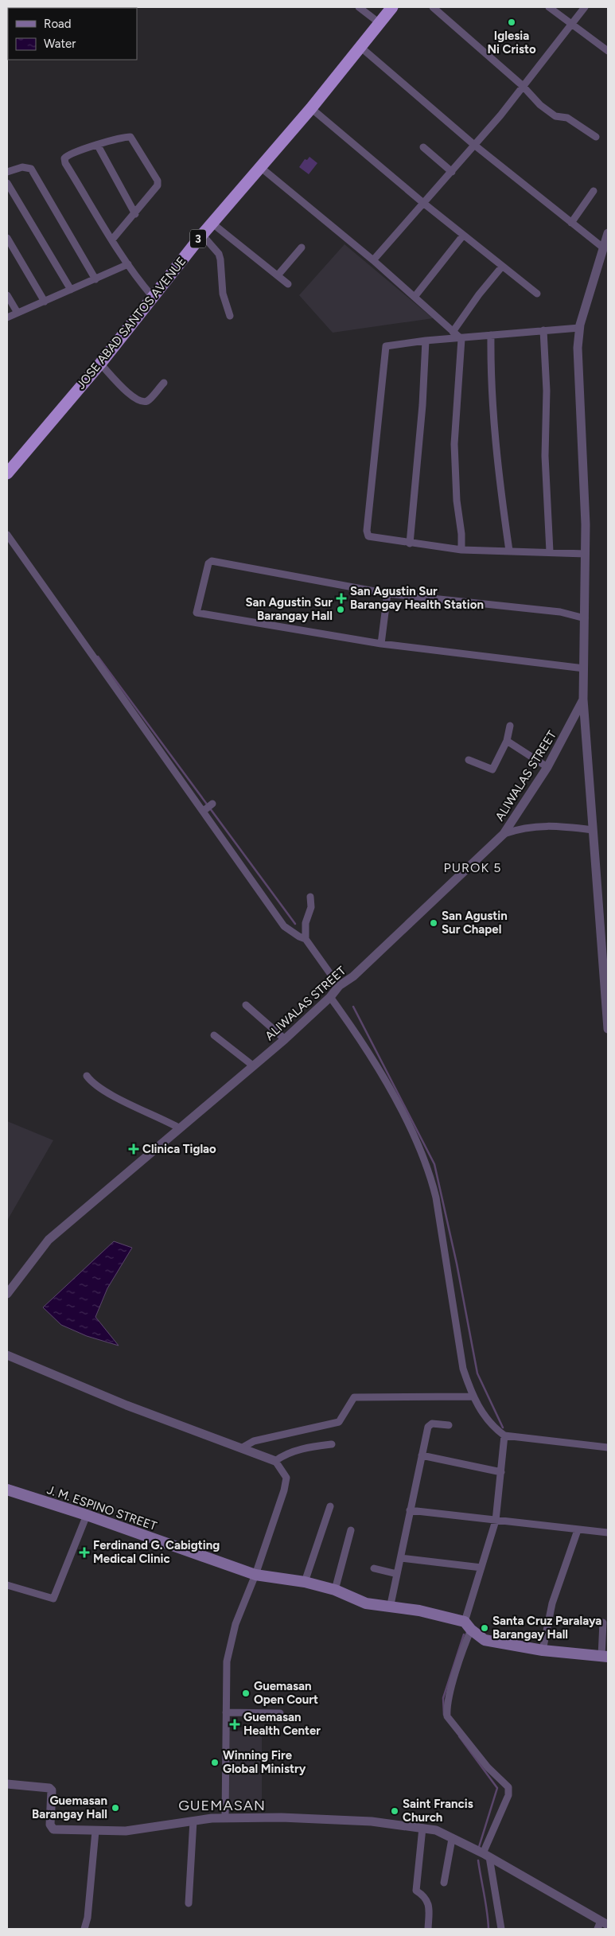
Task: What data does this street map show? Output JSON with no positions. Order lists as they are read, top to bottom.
{
  "streets": {
    "highway": ["3", "JOSE ABAD SANTOS AVENUE"],
    "main road": ["J. M. ESPINO STREET"],
    "street": ["ALIWALAS STREET"]
  },
  "districts": ["PUROK 5", "GUEMASAN"],
  "places": {
    "other": [
      "Iglesia Ni Cristo",
      "San Agustin Sur Barangay Hall",
      "San Agustin Sur Chapel",
      "Santa Cruz Paralaya Barangay Hall",
      "Guemasan Open Court",
      "Winning Fire Global Ministry",
      "Guemasan Barangay Hall",
      "Saint Francis Church"
    ],
    "health": [
      "San Agustin Sur Barangay Health Station",
      "Clinica Tiglao",
      "Ferdinand G. Cabigting Medical Clinic",
      "Guemasan Health Center"
    ]
  },
  "legend": ["Road", "Water"]
}
